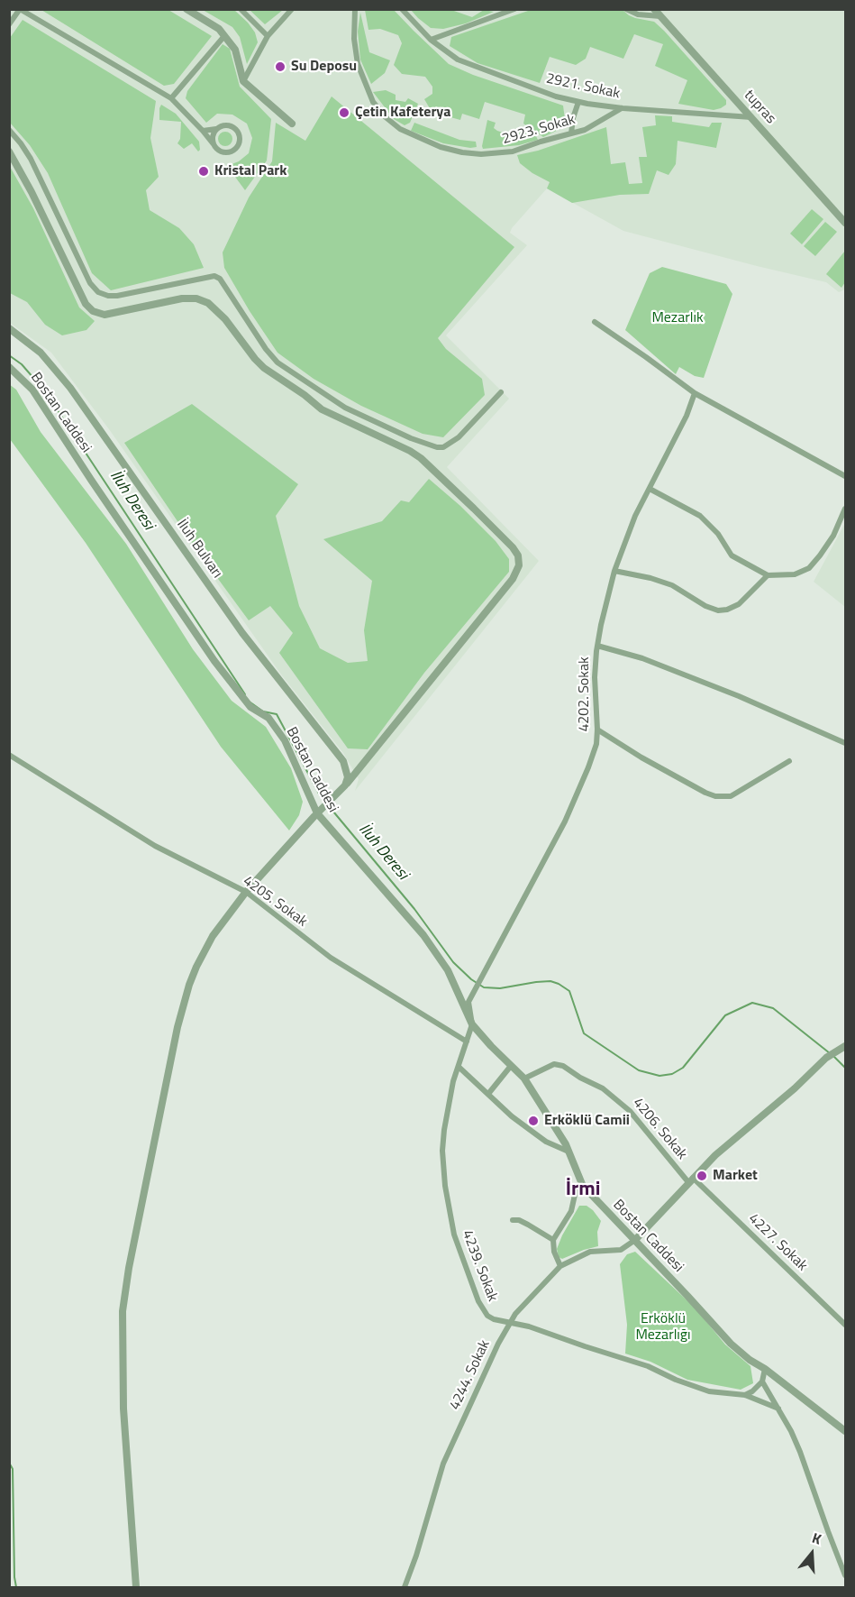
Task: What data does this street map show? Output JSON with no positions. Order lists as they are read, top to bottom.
{
  "streets": {
    "street": [
      "2921. Sokak",
      "tupras",
      "2923. Sokak",
      "Bostan Caddesi",
      "İluh Bulvarı",
      "4202. Sokak",
      "4205. Sokak",
      "4206. Sokak",
      "4227. Sokak",
      "4239. Sokak",
      "4244. Sokak"
    ]
  },
  "crossings": [
    ["2921. Sokak", "tupras"],
    ["2921. Sokak", "2923. Sokak"],
    ["Bostan Caddesi", "4206. Sokak"],
    ["Bostan Caddesi", "4239. Sokak"],
    ["Bostan Caddesi", "4244. Sokak"],
    ["4202. Sokak", "4239. Sokak"],
    ["4205. Sokak", "4239. Sokak"],
    ["4206. Sokak", "4227. Sokak"],
    ["4239. Sokak", "4244. Sokak"]
  ],
  "districts": ["İrmi"],
  "water": ["İluh Deresi"],
  "parks": ["Mezarlık", "Erköklü Mezarlığı"],
  "places": [
    "Su Deposu",
    "Çetin Kafeterya",
    "Kristal Park",
    "Erköklü Camii",
    "Market"
  ],
  "north": "top"
}
